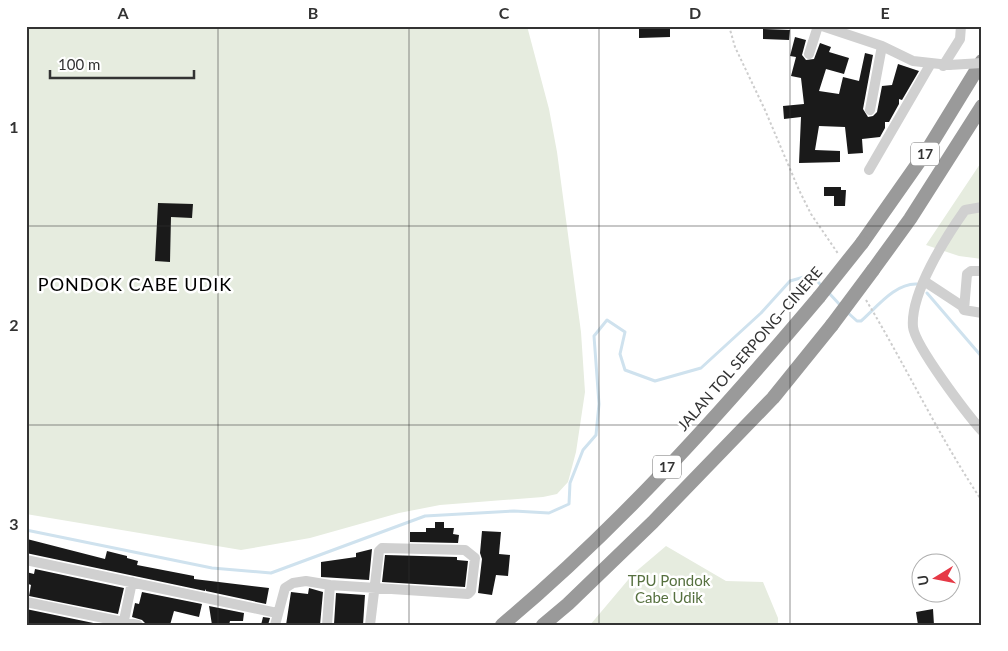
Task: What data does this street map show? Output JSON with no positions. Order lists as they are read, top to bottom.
{
  "streets": {
    "highway": ["17", "JALAN TOL SERPONG–CINERE"]
  },
  "districts": ["PONDOK CABE UDIK"],
  "parks": ["TPU Pondok Cabe Udik"],
  "scale_bar": "100 m",
  "north": "left",
  "grid": {
    "columns": [
      "A",
      "B",
      "C",
      "D",
      "E"
    ],
    "rows": ["1", "2", "3"]
  }
}
